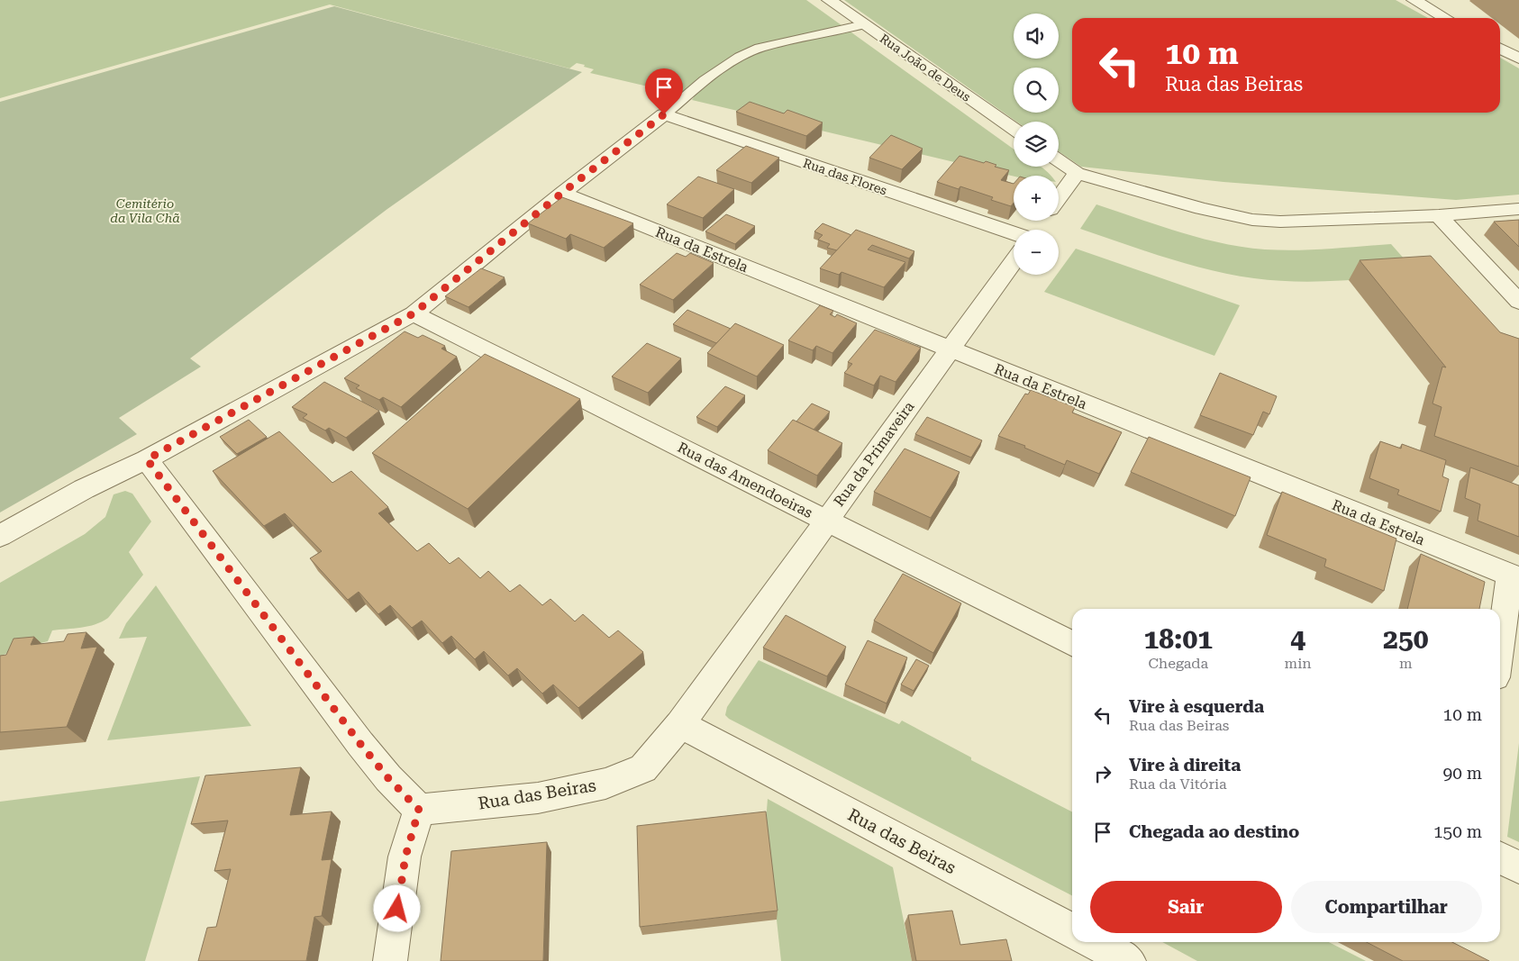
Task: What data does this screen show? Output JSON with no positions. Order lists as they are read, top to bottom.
{
  "streets": {
    "street": [
      "Rua João de Deus",
      "Rua das Flores",
      "Rua da Estrela",
      "Rua da Primaveira",
      "Rua das Amendoeiras",
      "Rua das Beiras"
    ]
  },
  "crossings": [
    ["Rua da Estrela", "Rua da Primaveira"],
    ["Rua da Primaveira", "Rua das Amendoeiras"],
    ["Rua da Primaveira", "Rua das Beiras"]
  ],
  "parks": ["Cemitério da Vila Chã"],
  "page": {
    "map_buttons": ["+", "−"],
    "turn": ["10 m", "Rua das Beiras"],
    "eta": [
      "18:01",
      "Chegada",
      "4",
      "min",
      "250",
      "m"
    ],
    "list": [
      {
        "name": "Vire à esquerda",
        "note": "Rua das Beiras",
        "value": "10 m"
      },
      {
        "name": "Vire à direita",
        "note": "Rua da Vitória",
        "value": "90 m"
      },
      {
        "name": "Chegada ao destino",
        "value": "150 m"
      }
    ],
    "buttons": ["Sair", "Compartilhar"]
  }
}
